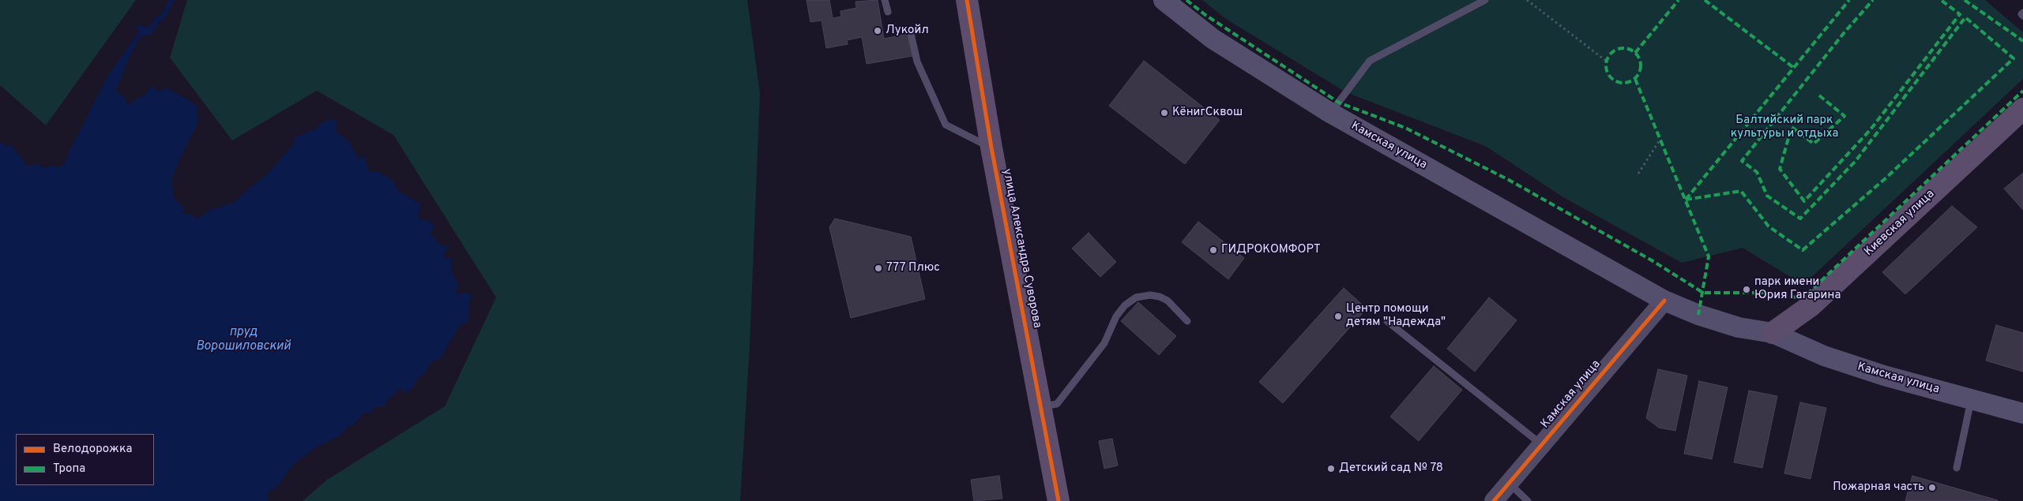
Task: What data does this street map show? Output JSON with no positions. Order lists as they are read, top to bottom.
{
  "streets": {
    "main road": ["Камская улица", "Киевская улица", "улица Александра Суворова"]
  },
  "crossings": [
    ["Камская улица", "Киевская улица"]
  ],
  "water": ["пруд Ворошиловский"],
  "parks": ["Балтийский парк культуры и отдыха"],
  "places": [
    "Лукойл",
    "КёнигСквош",
    "ГИДРОКОМФОРТ",
    "777 Плюс",
    "парк имени Юрия Гагарина",
    "Центр помощи детям \"Надежда\"",
    "Детский сад № 78",
    "Пожарная часть"
  ],
  "legend": ["Велодорожка", "Тропа"]
}
